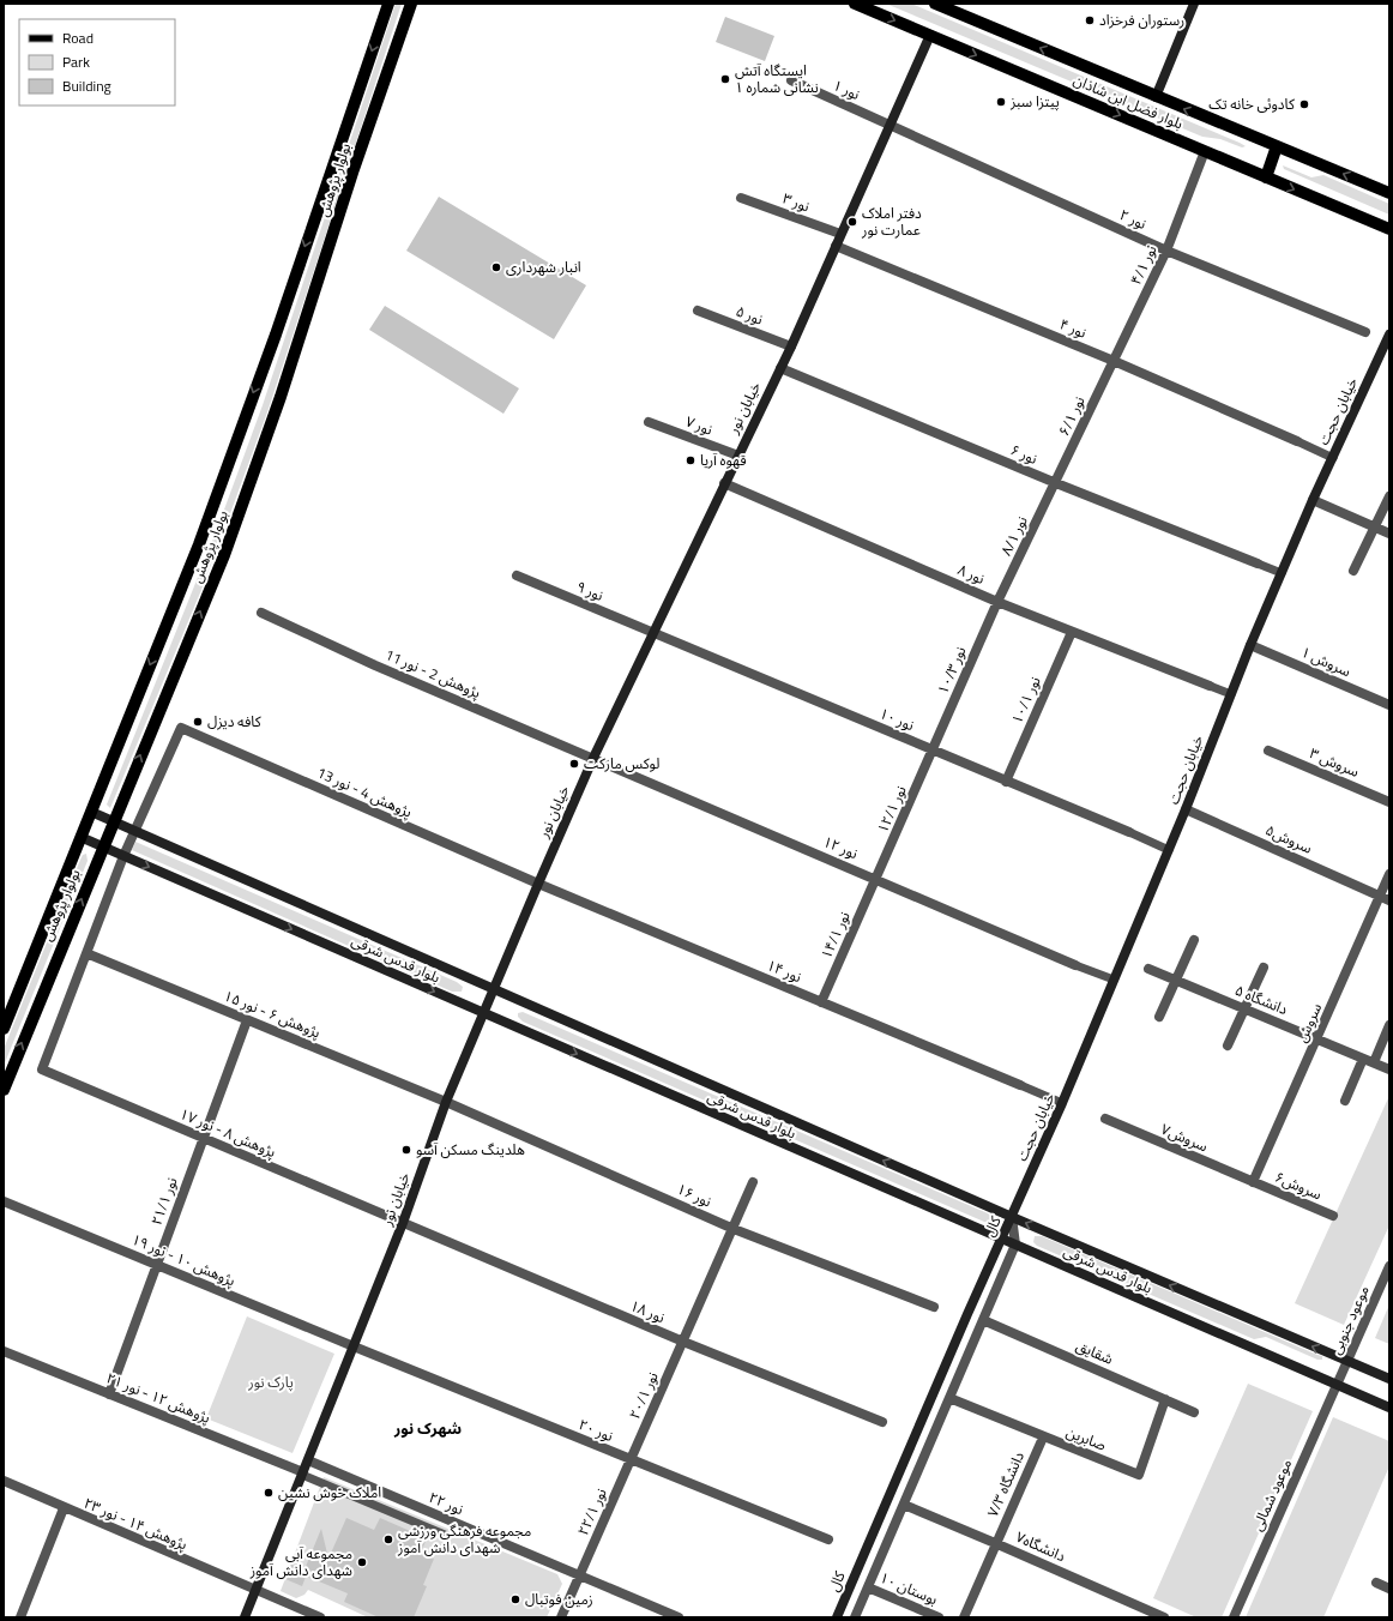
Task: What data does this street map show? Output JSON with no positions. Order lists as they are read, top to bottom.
{
  "streets": {
    "main road": [
      "بلوار فضل ابن شاذان",
      "بولوار پژوهش",
      "خیابان نور",
      "خیابان حجت",
      "بلوار قدس شرقی",
      "کال"
    ],
    "street": [
      "نور ۱",
      "نور ۳",
      "نور ۲",
      "نور ۴/۱",
      "نور ۵",
      "نور ۴",
      "نور ۶/۱",
      "نور ۷",
      "نور ۶",
      "نور ۸/۱",
      "نور ۸",
      "نور ۹",
      "سروش ۱",
      "نور ۱۰/۳",
      "پژوهش 2 - نور 11",
      "نور ۱۰/۱",
      "نور ۱۰",
      "سروش ۳",
      "پژوهش 4 - نور 13",
      "نور ۱۲/۱",
      "سروش۵",
      "نور ۱۲",
      "نور ۱۴/۱",
      "نور ۱۴",
      "دانشگاه ۵",
      "پژوهش ۶ - نور ۱۵",
      "سروش",
      "پژوهش ۸ - نور ۱۷",
      "سروش۷",
      "سروش۶",
      "نور ۱۶",
      "نور ۲۱/۱",
      "پژوهش ۱۰ - نور ۱۹",
      "نور ۱۸",
      "موعود جنوبی",
      "شقایق",
      "نور ۲۰/۱",
      "پژوهش ۱۲ - نور ۲۱",
      "نور ۲۰",
      "صابرین",
      "دانشگاه ۷/۳",
      "موعود شمالی",
      "نور ۲۲",
      "نور ۲۲/۱",
      "پژوهش ۱۴ - نور ۲۳",
      "دانشگاه۷",
      "بوستان ۱۰"
    ]
  },
  "crossings": [
    ["نور ۱", "نور ۲"],
    ["نور ۱", "خیابان نور"],
    ["بلوار فضل ابن شاذان", "نور ۴/۱"],
    ["بلوار فضل ابن شاذان", "خیابان نور"],
    ["بولوار پژوهش", "بلوار قدس شرقی"],
    ["نور ۳", "خیابان نور"],
    ["نور ۲", "نور ۴/۱"],
    ["نور ۲", "خیابان نور"],
    ["نور ۴/۱", "نور ۴"],
    ["نور ۴/۱", "نور ۶/۱"],
    ["نور ۵", "خیابان نور"],
    ["نور ۴", "خیابان نور"],
    ["نور ۴", "نور ۶/۱"],
    ["خیابان نور", "نور ۷"],
    ["خیابان نور", "نور ۶"],
    ["خیابان نور", "نور ۸"],
    ["خیابان نور", "نور ۹"],
    ["خیابان نور", "پژوهش 2 - نور 11"],
    ["خیابان نور", "نور ۱۰"],
    ["خیابان نور", "پژوهش 4 - نور 13"],
    ["خیابان نور", "نور ۱۲"],
    ["خیابان نور", "بلوار قدس شرقی"],
    ["خیابان نور", "نور ۱۴"],
    ["خیابان نور", "پژوهش ۶ - نور ۱۵"],
    ["خیابان نور", "پژوهش ۸ - نور ۱۷"],
    ["خیابان نور", "نور ۱۶"],
    ["خیابان نور", "پژوهش ۱۰ - نور ۱۹"],
    ["خیابان نور", "نور ۱۸"],
    ["خیابان نور", "پژوهش ۱۲ - نور ۲۱"],
    ["خیابان نور", "نور ۲۰"],
    ["خیابان نور", "نور ۲۲"],
    ["خیابان نور", "پژوهش ۱۴ - نور ۲۳"],
    ["خیابان حجت", "سروش ۱"],
    ["خیابان حجت", "سروش۵"],
    ["خیابان حجت", "بلوار قدس شرقی"],
    ["خیابان حجت", "کال"],
    ["نور ۶/۱", "نور ۶"],
    ["نور ۶/۱", "نور ۸/۱"],
    ["نور ۶", "نور ۸/۱"],
    ["نور ۸/۱", "نور ۸"],
    ["نور ۸/۱", "نور ۱۰/۳"],
    ["نور ۸", "نور ۱۰/۳"],
    ["نور ۸", "نور ۱۰/۱"],
    ["نور ۹", "نور ۱۰"],
    ["نور ۱۰/۳", "نور ۱۰"],
    ["نور ۱۰/۳", "نور ۱۲/۱"],
    ["پژوهش 2 - نور 11", "نور ۱۲"],
    ["نور ۱۰/۱", "نور ۱۰"],
    ["نور ۱۰", "نور ۱۲/۱"],
    ["پژوهش 4 - نور 13", "بلوار قدس شرقی"],
    ["پژوهش 4 - نور 13", "نور ۱۴"],
    ["نور ۱۲/۱", "نور ۱۲"],
    ["نور ۱۲/۱", "نور ۱۴/۱"],
    ["سروش۵", "سروش"],
    ["نور ۱۲", "نور ۱۴/۱"],
    ["نور ۱۴/۱", "نور ۱۴"],
    ["بلوار قدس شرقی", "کال"],
    ["بلوار قدس شرقی", "موعود جنوبی"],
    ["بلوار قدس شرقی", "موعود شمالی"],
    ["دانشگاه ۵", "سروش"],
    ["پژوهش ۶ - نور ۱۵", "پژوهش ۸ - نور ۱۷"],
    ["پژوهش ۶ - نور ۱۵", "نور ۱۶"],
    ["پژوهش ۶ - نور ۱۵", "نور ۲۱/۱"],
    ["سروش", "سروش۷"],
    ["سروش", "سروش۶"],
    ["پژوهش ۸ - نور ۱۷", "نور ۲۱/۱"],
    ["پژوهش ۸ - نور ۱۷", "نور ۱۸"],
    ["سروش۷", "سروش۶"],
    ["نور ۱۶", "نور ۲۰/۱"],
    ["نور ۲۱/۱", "پژوهش ۱۰ - نور ۱۹"],
    ["نور ۲۱/۱", "پژوهش ۱۲ - نور ۲۱"],
    ["کال", "شقایق"],
    ["کال", "صابرین"],
    ["کال", "دانشگاه۷"],
    ["کال", "بوستان ۱۰"],
    ["پژوهش ۱۰ - نور ۱۹", "نور ۲۰"],
    ["نور ۱۸", "نور ۲۰/۱"],
    ["موعود جنوبی", "موعود شمالی"],
    ["شقایق", "صابرین"],
    ["نور ۲۰/۱", "نور ۲۰"],
    ["نور ۲۰/۱", "نور ۲۲/۱"],
    ["نور ۲۰", "نور ۲۲/۱"],
    ["صابرین", "دانشگاه ۷/۳"],
    ["دانشگاه ۷/۳", "دانشگاه۷"],
    ["نور ۲۲", "نور ۲۲/۱"]
  ],
  "districts": ["شهرک نور"],
  "parks": ["پارک نور"],
  "places": [
    "رستوران فرخزاد",
    "ایستگاه آتش نشانی شماره ۱",
    "پیتزا سبز",
    "کادوئی خانه تک",
    "دفتر املاک عمارت نور",
    "انبار شهرداری",
    "قهوه آریا",
    "کافه دیزل",
    "لوکس مارکت",
    "هلدینگ مسکن آسو",
    "املاک خوش نشین",
    "مجموعه فرهنگی ورزشی شهدای دانش آموز",
    "مجموعه آبی شهدای دانش آموز",
    "زمین فوتبال"
  ],
  "legend": ["Road", "Park", "Building"]
}
